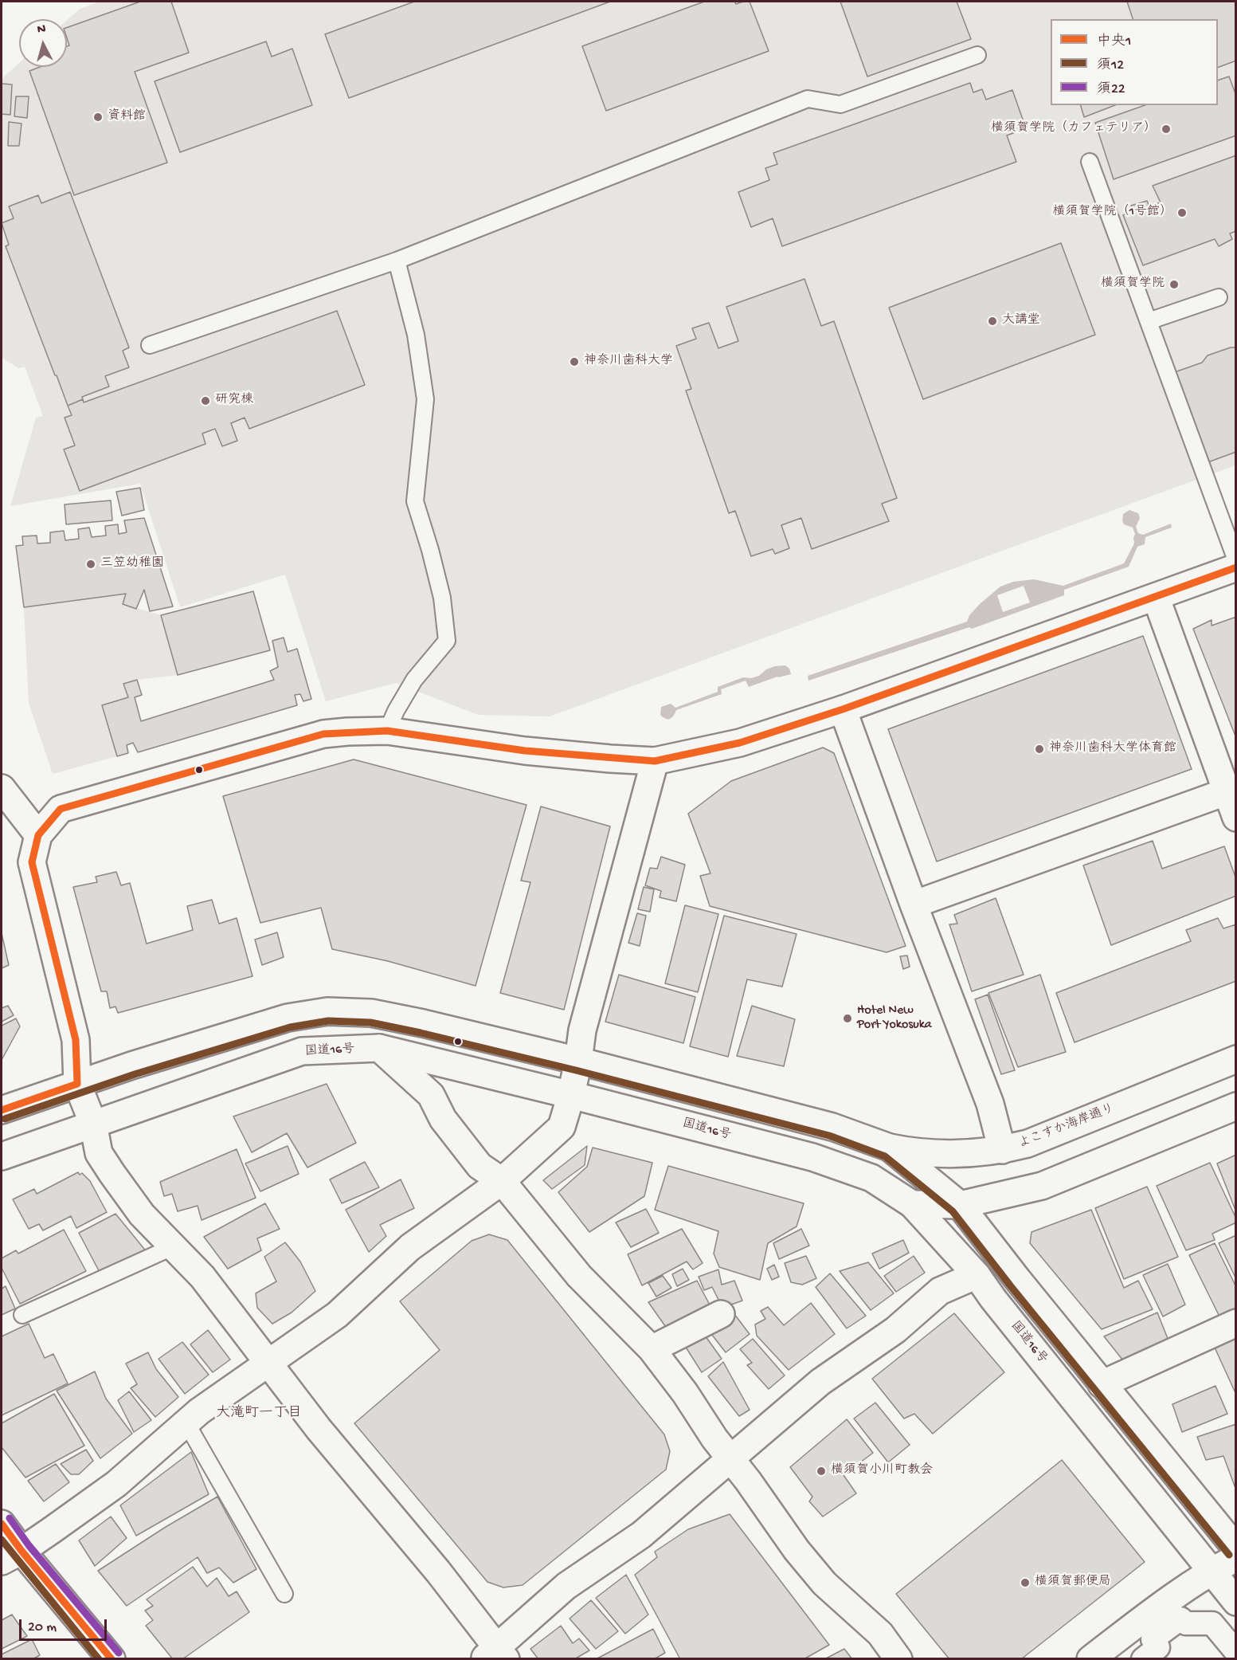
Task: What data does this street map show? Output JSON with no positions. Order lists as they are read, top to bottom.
{
  "streets": {
    "main road": ["国道16号", "よこすか海岸通り"]
  },
  "districts": ["大滝町一丁目"],
  "places": [
    "資料館",
    "横須賀学院（カフェテリア）",
    "横須賀学院（1号館）",
    "横須賀学院",
    "大講堂",
    "神奈川歯科大学",
    "研究棟",
    "三笠幼稚園",
    "神奈川歯科大学体育館",
    "Hotel New Port Yokosuka",
    "横須賀小川町教会",
    "横須賀郵便局"
  ],
  "lines": ["transit line 中央1", "transit line 須12", "transit line 須22"],
  "legend": ["中央1", "須12", "須22"],
  "scale_bar": "20 m",
  "north": "top"
}
